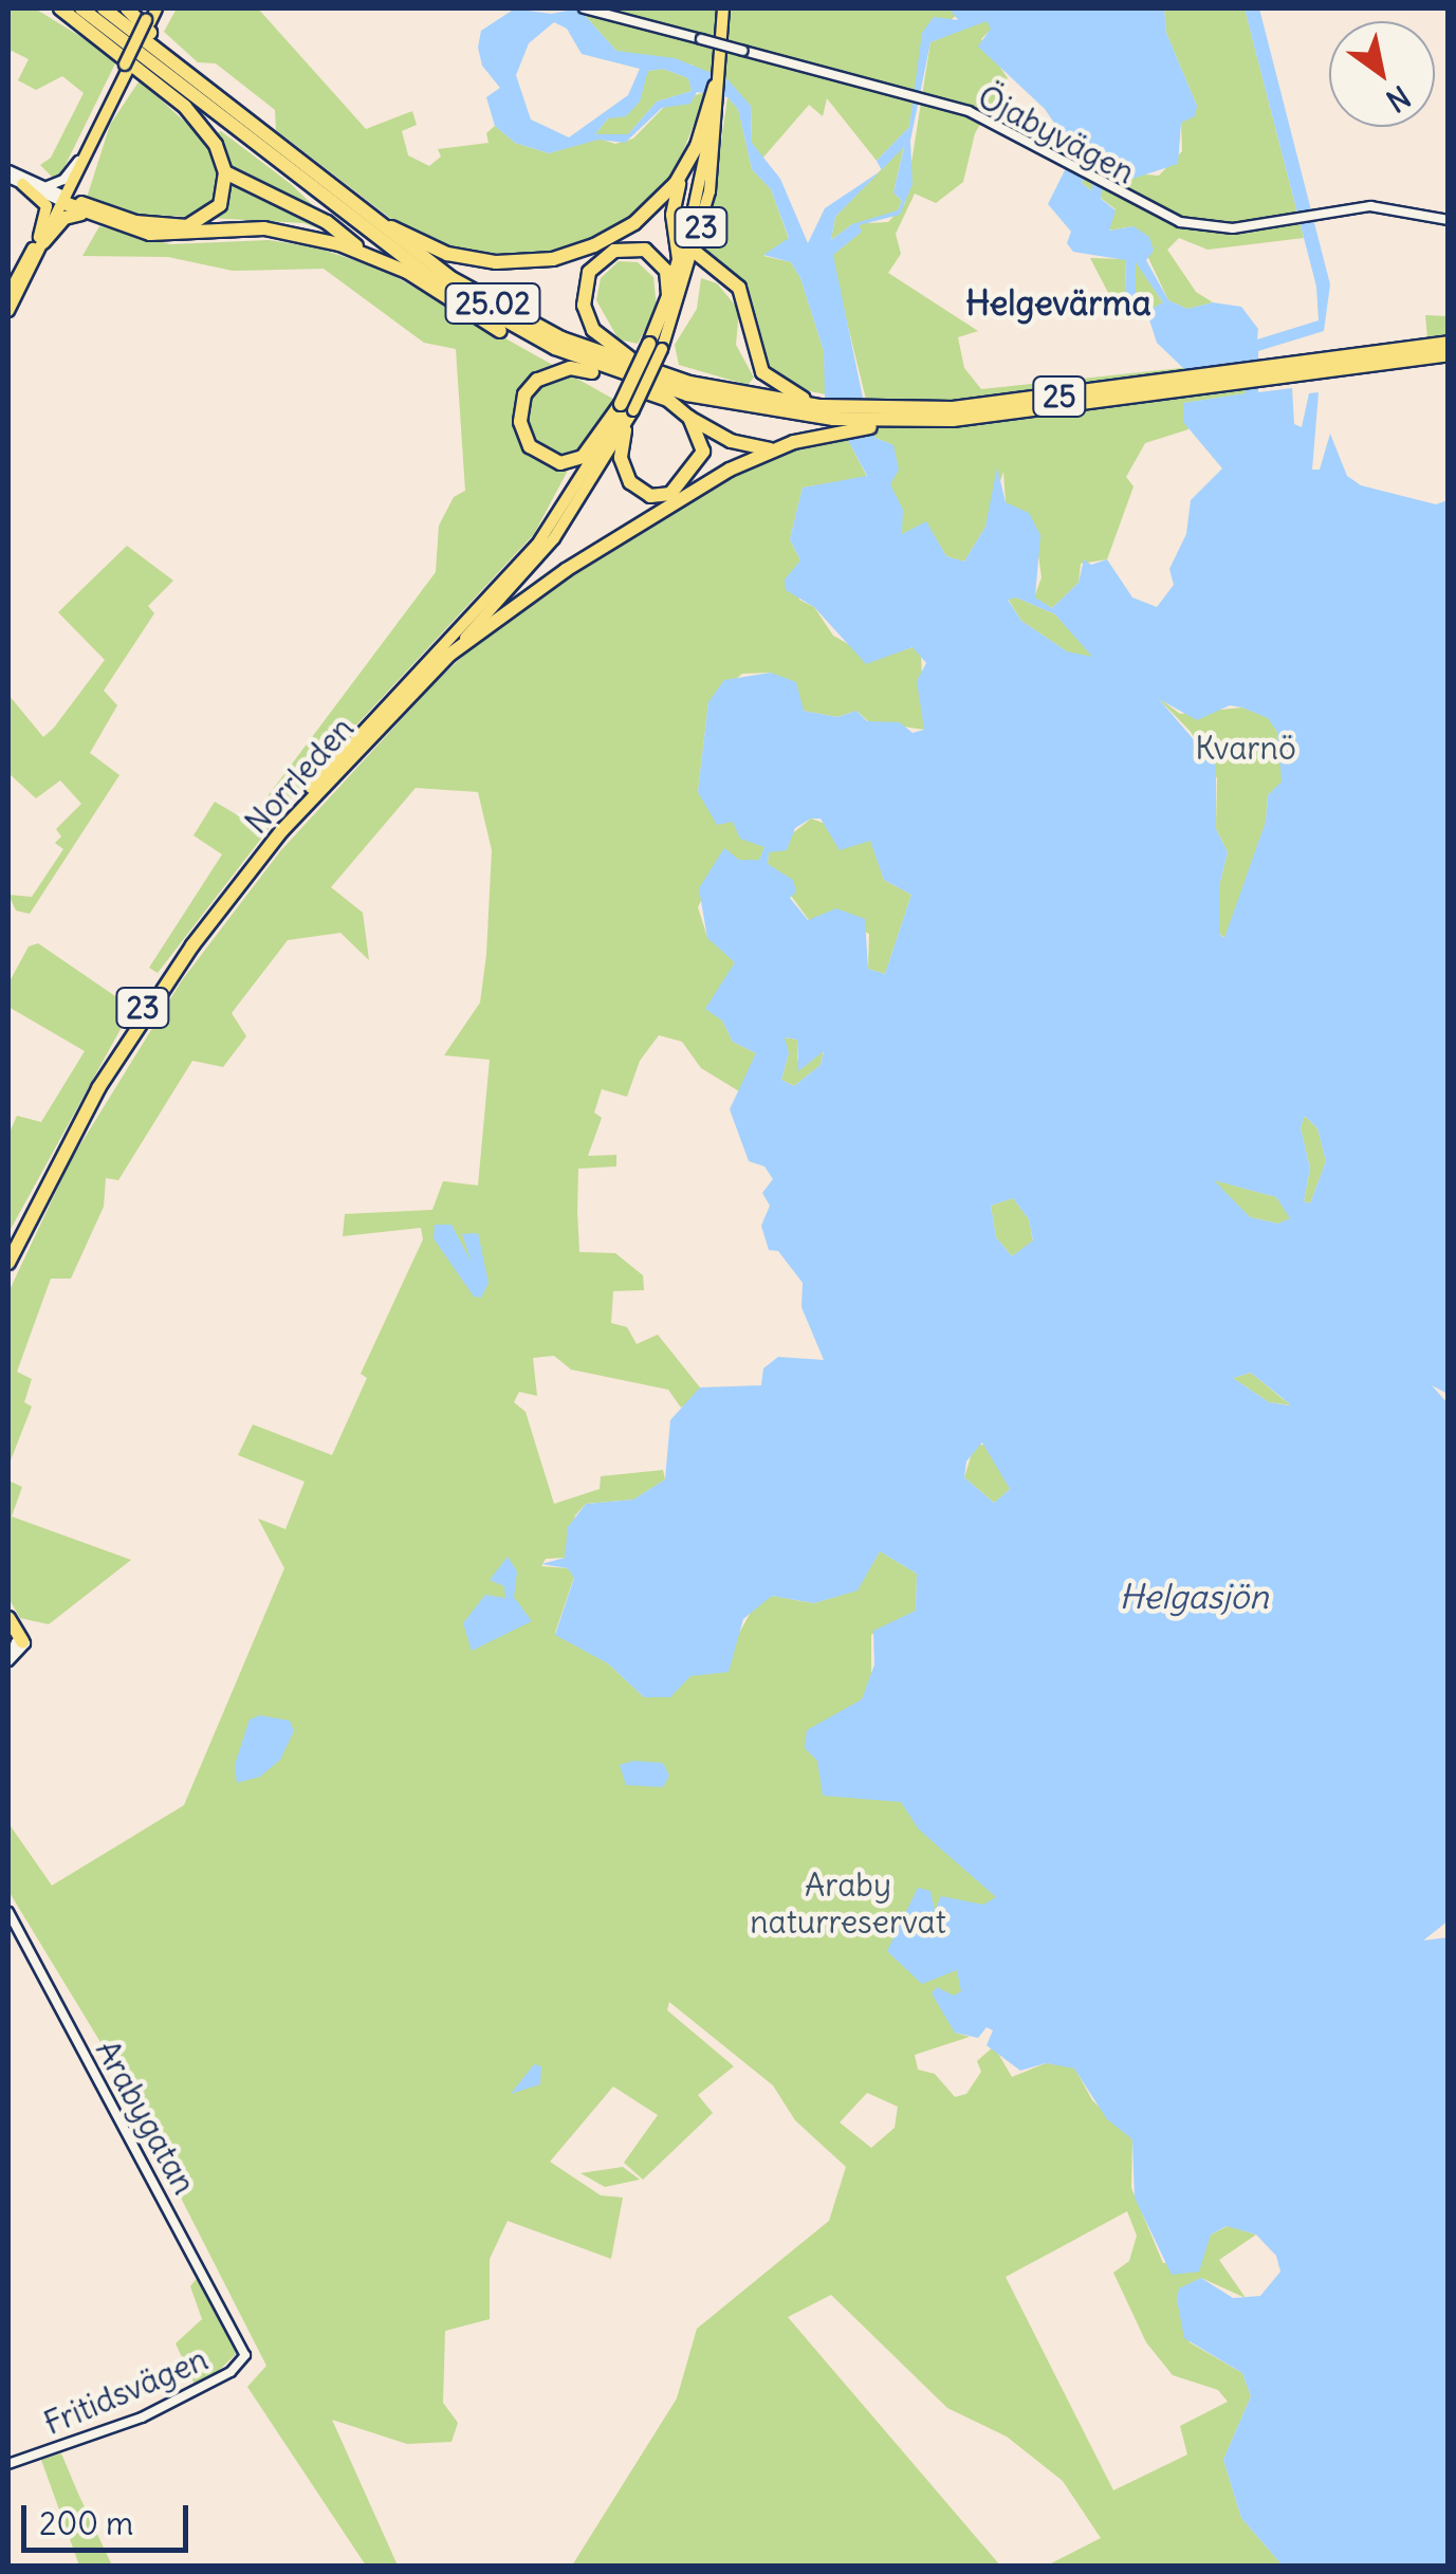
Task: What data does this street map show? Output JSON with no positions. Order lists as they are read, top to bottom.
{
  "streets": {
    "highway": [
      "23",
      "25.02",
      "25",
      "Norrleden"
    ],
    "street": ["Öjabyvägen", "Arabygatan", "Fritidsvägen"]
  },
  "crossings": [
    ["23", "25"],
    ["23", "Norrleden"],
    ["25.02", "25"],
    ["25", "Norrleden"],
    ["Arabygatan", "Fritidsvägen"]
  ],
  "districts": ["Helgevärma"],
  "water": ["Helgasjön"],
  "parks": ["Kvarnö", "Araby naturreservat"],
  "scale_bar": "200 m",
  "north": "bottom right"
}
